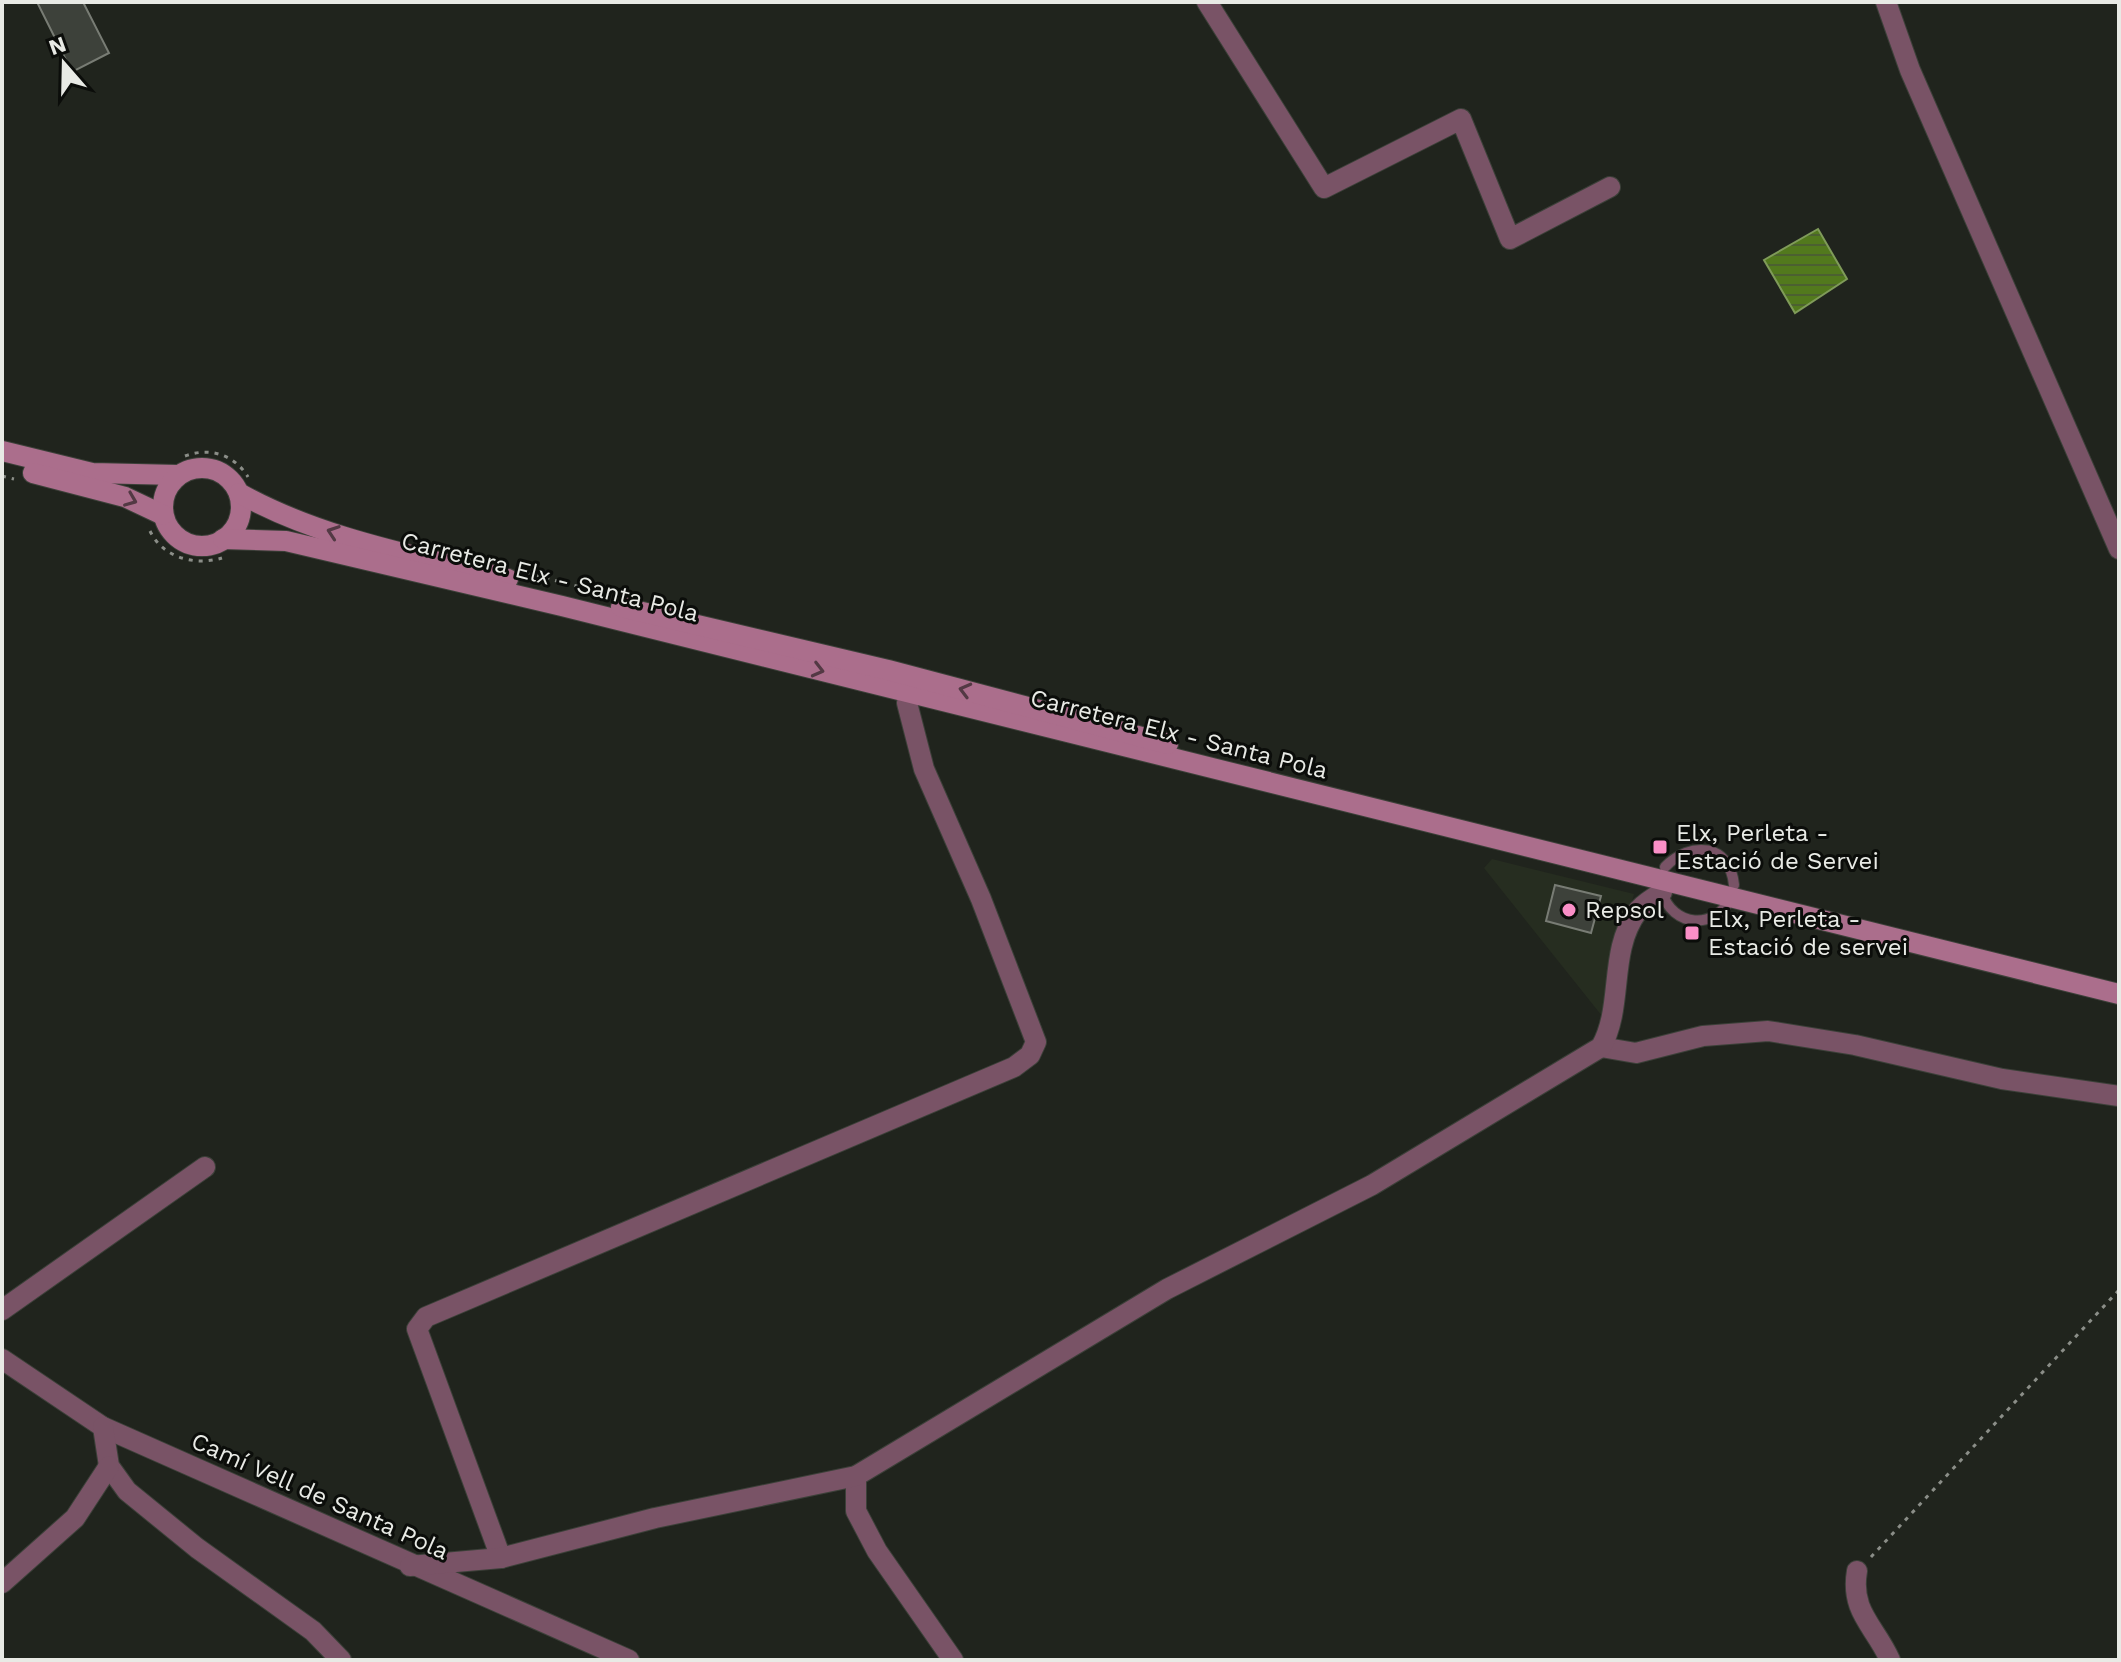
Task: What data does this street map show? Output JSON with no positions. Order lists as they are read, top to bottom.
{
  "streets": {
    "main road": ["Carretera Elx - Santa Pola"],
    "street": ["Camí Vell de Santa Pola"]
  },
  "places": {
    "transit": ["Elx, Perleta - Estació de Servei", "Elx, Perleta - Estació de servei"],
    "other": ["Repsol"]
  },
  "north": "top"
}
